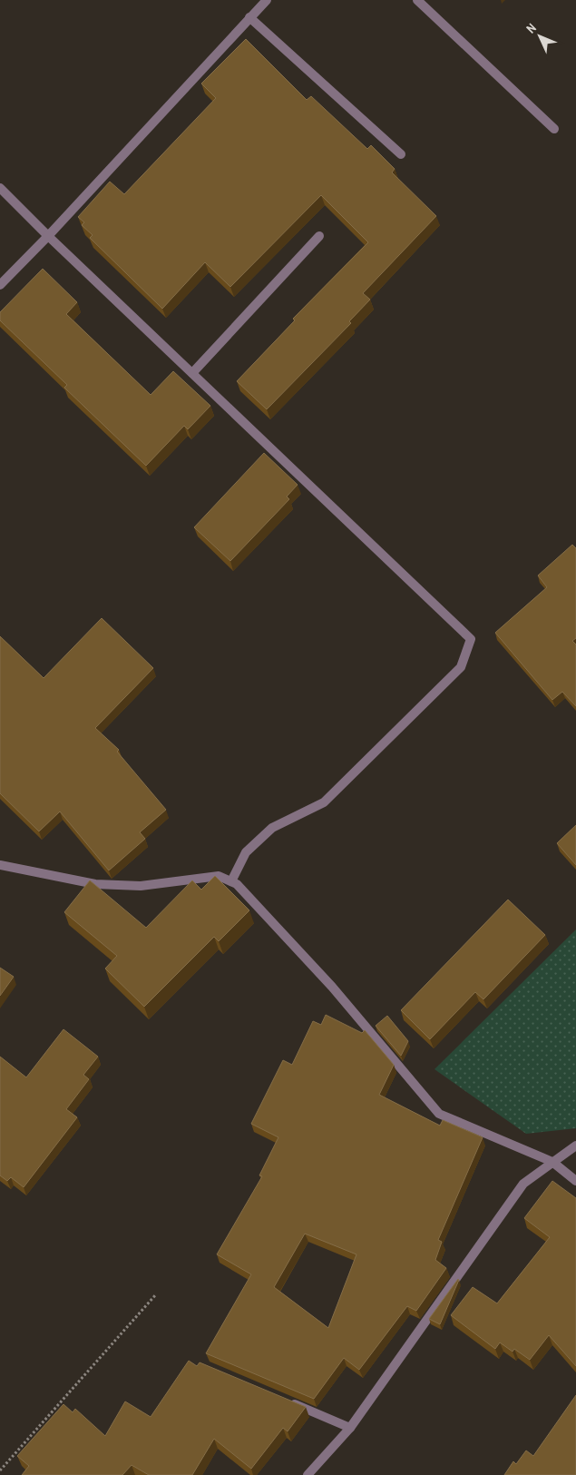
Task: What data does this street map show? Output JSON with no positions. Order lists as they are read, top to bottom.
{
  "north": "top left"
}
